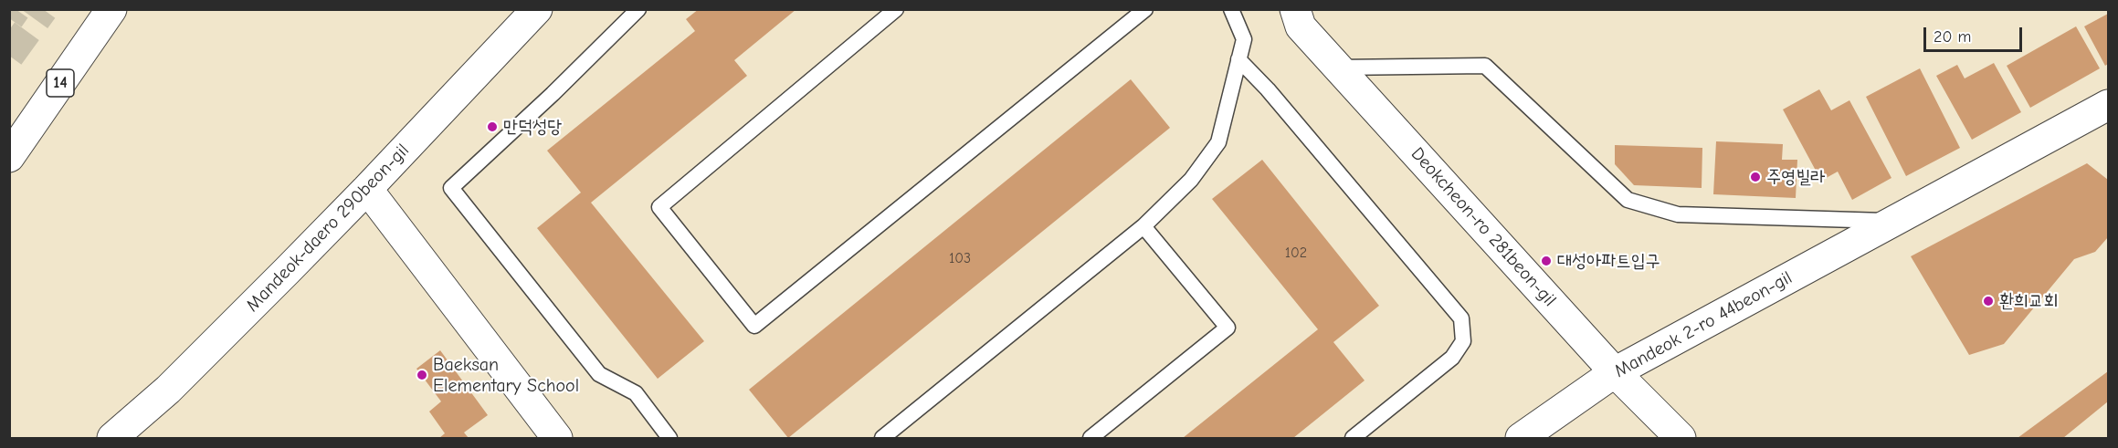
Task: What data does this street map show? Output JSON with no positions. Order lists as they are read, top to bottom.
{
  "streets": {
    "street": [
      "14",
      "Deokcheon-ro 281beon-gil",
      "Mandeok-daero 290beon-gil",
      "Mandeok 2-ro 44beon-gil"
    ]
  },
  "crossings": [
    ["Deokcheon-ro 281beon-gil", "Mandeok 2-ro 44beon-gil"]
  ],
  "places": [
    "만덕성당",
    "주영빌라",
    "대성아파트입구",
    "환희교회",
    "Baeksan Elementary School"
  ],
  "house_numbers": ["102", "103"],
  "scale_bar": "20 m"
}
